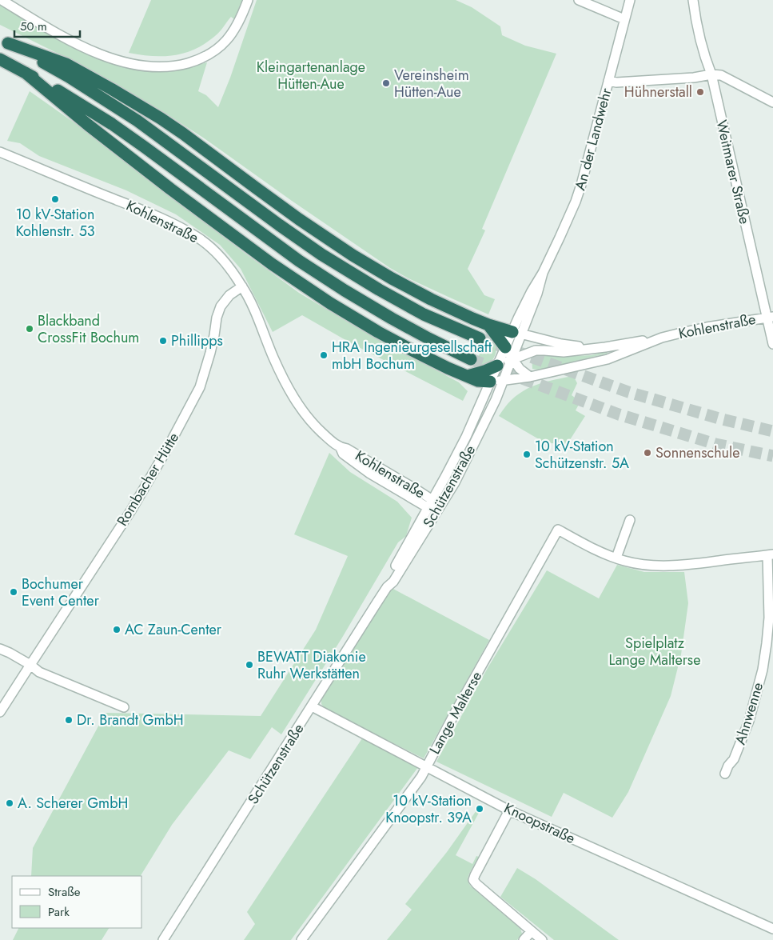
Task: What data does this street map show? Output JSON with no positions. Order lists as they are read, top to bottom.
{
  "streets": {
    "street": [
      "An der Landwehr",
      "Weitmarer Straße",
      "Kohlenstraße",
      "Rombacher Hütte",
      "Schützenstraße",
      "Lange Malterse",
      "Ahnwenne",
      "Knoopstraße"
    ]
  },
  "crossings": [
    ["An der Landwehr", "Kohlenstraße"],
    ["An der Landwehr", "Schützenstraße"],
    ["Weitmarer Straße", "Kohlenstraße"],
    ["Kohlenstraße", "Rombacher Hütte"],
    ["Kohlenstraße", "Schützenstraße"],
    ["Schützenstraße", "Knoopstraße"],
    ["Lange Malterse", "Ahnwenne"],
    ["Lange Malterse", "Knoopstraße"]
  ],
  "parks": ["Kleingartenanlage Hütten-Aue", "Spielplatz Lange Malterse"],
  "places": [
    "Vereinsheim Hütten-Aue",
    "Hühnerstall",
    "10 kV-Station Kohlenstr. 53",
    "Blackband CrossFit Bochum",
    "Phillipps",
    "HRA Ingenieurgesellschaft mbH Bochum",
    "Sonnenschule",
    "10 kV-Station Schützenstr. 5A",
    "Bochumer Event Center",
    "AC Zaun-Center",
    "BEWATT Diakonie Ruhr Werkstätten",
    "Dr. Brandt GmbH",
    "A. Scherer GmbH",
    "10 kV-Station Knoopstr. 39A"
  ],
  "legend": ["Straße", "Park"],
  "scale_bar": "50 m"
}
